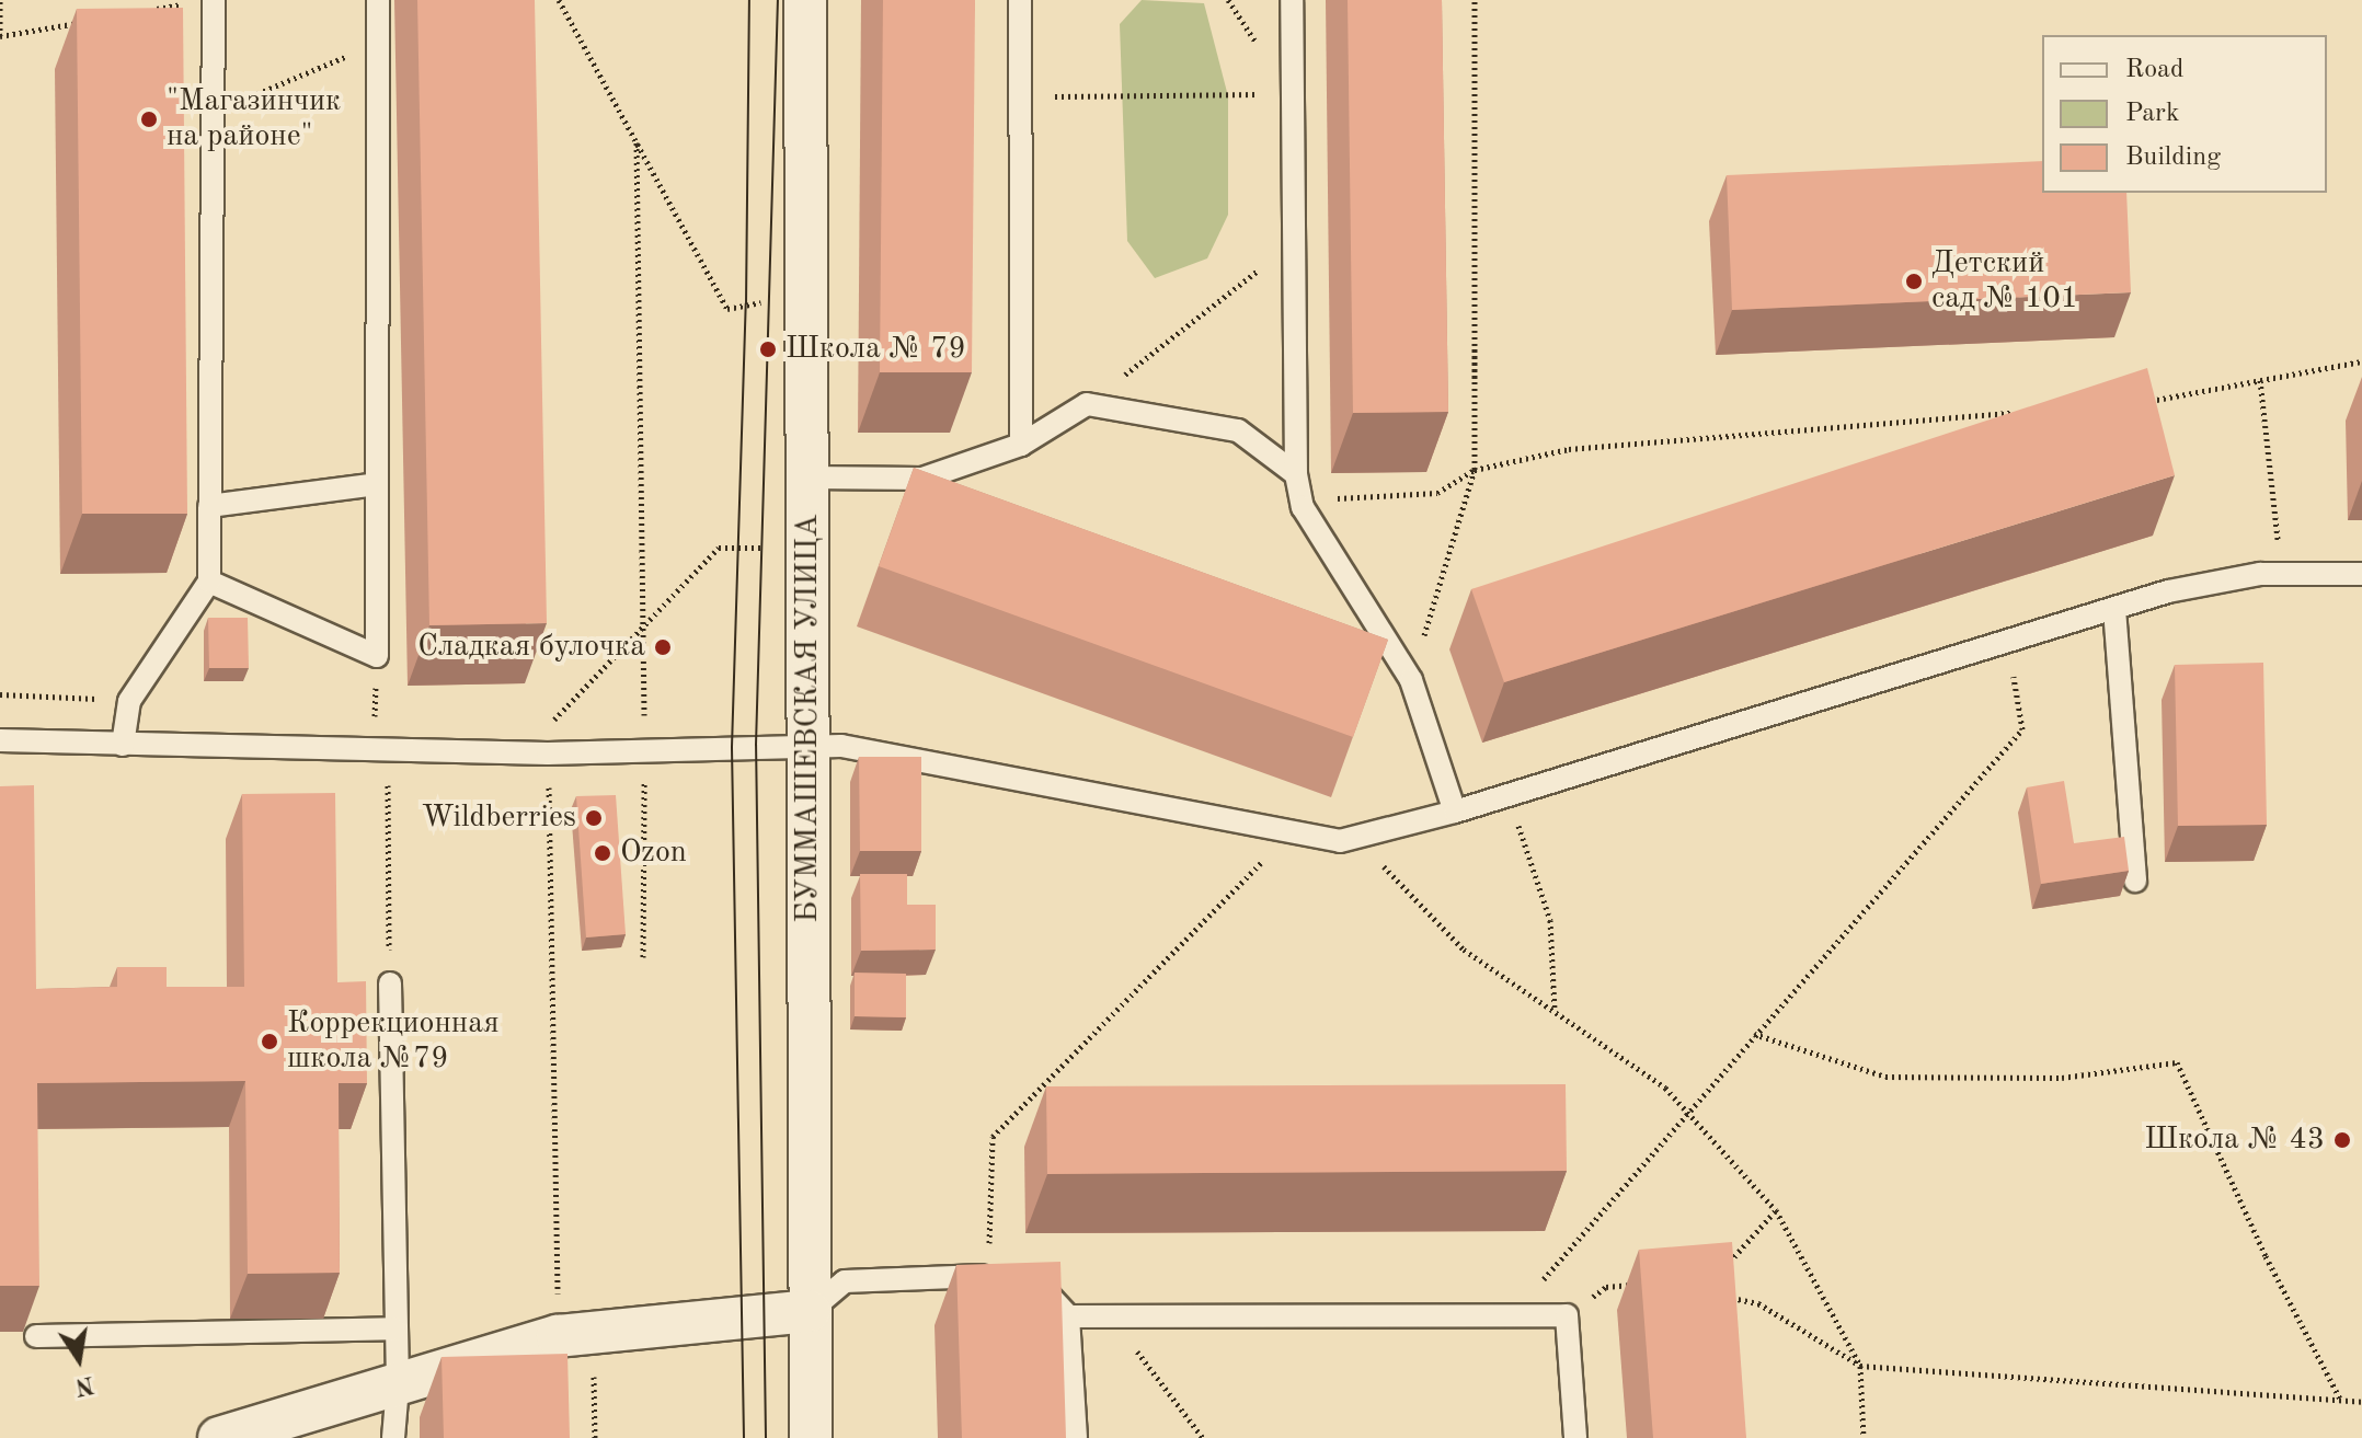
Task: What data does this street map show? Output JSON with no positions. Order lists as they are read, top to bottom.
{
  "streets": {
    "street": ["БУММАШЕВСКАЯ УЛИЦА"]
  },
  "places": [
    "\"Магазинчик на районе\"",
    "Детский сад № 101",
    "Школа № 79",
    "Сладкая булочка",
    "Wildberries",
    "Ozon",
    "Коррекционная школа №79",
    "Школа № 43"
  ],
  "legend": ["Road", "Park", "Building"],
  "north": "bottom"
}
